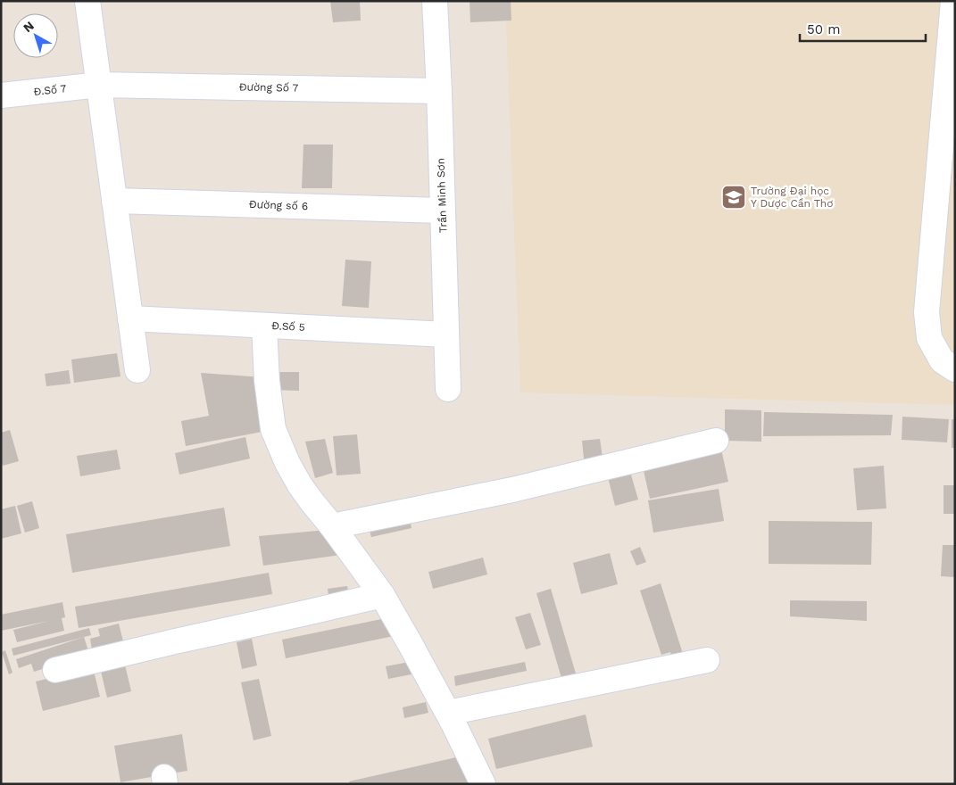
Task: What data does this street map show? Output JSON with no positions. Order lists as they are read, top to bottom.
{
  "streets": {
    "street": [
      "Đường Số 7",
      "Đ.Số 7",
      "Trần Minh Sơn",
      "Đường số 6",
      "Đ.Số 5"
    ]
  },
  "crossings": [
    ["Đường Số 7", "Đ.Số 7"],
    ["Đường Số 7", "Trần Minh Sơn"],
    ["Trần Minh Sơn", "Đường số 6"],
    ["Trần Minh Sơn", "Đ.Số 5"]
  ],
  "places": {
    "school or university": ["Trường Đại học Y Dược Cần Thơ"]
  },
  "scale_bar": "50 m",
  "north": "top left"
}
